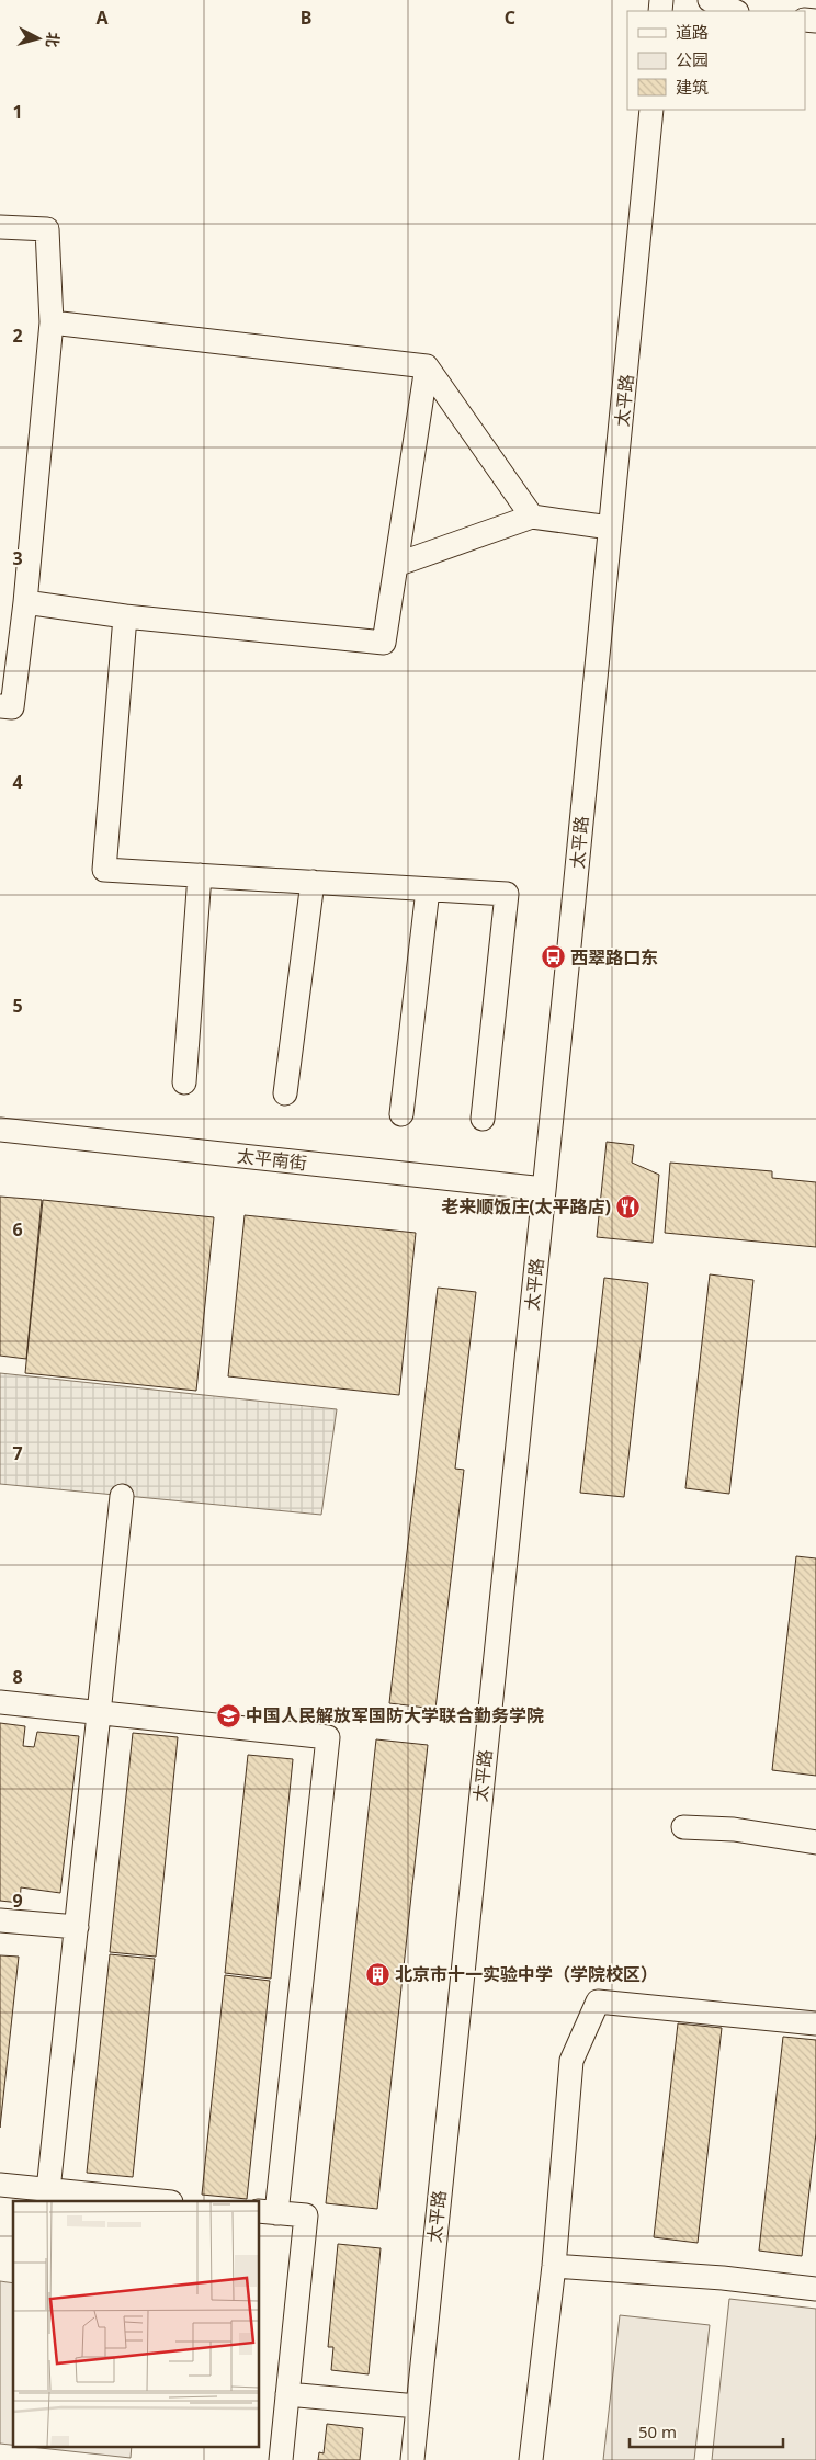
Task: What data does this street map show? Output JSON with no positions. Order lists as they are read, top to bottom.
{
  "streets": {
    "street": ["太平路", "太平南街"]
  },
  "crossings": [
    ["太平路", "太平南街"]
  ],
  "places": {
    "bus stop": ["西翠路口东"],
    "restaurant": ["老来顺饭庄(太平路店)"],
    "school or university": ["中国人民解放军国防大学联合勤务学院"],
    "building": ["北京市十一实验中学（学院校区）"]
  },
  "legend": ["道路", "公园", "建筑"],
  "scale_bar": "50 m",
  "north": "right",
  "grid": {
    "columns": ["A", "B", "C"],
    "rows": [
      "1",
      "2",
      "3",
      "4",
      "5",
      "6",
      "7",
      "8",
      "9"
    ]
  }
}
